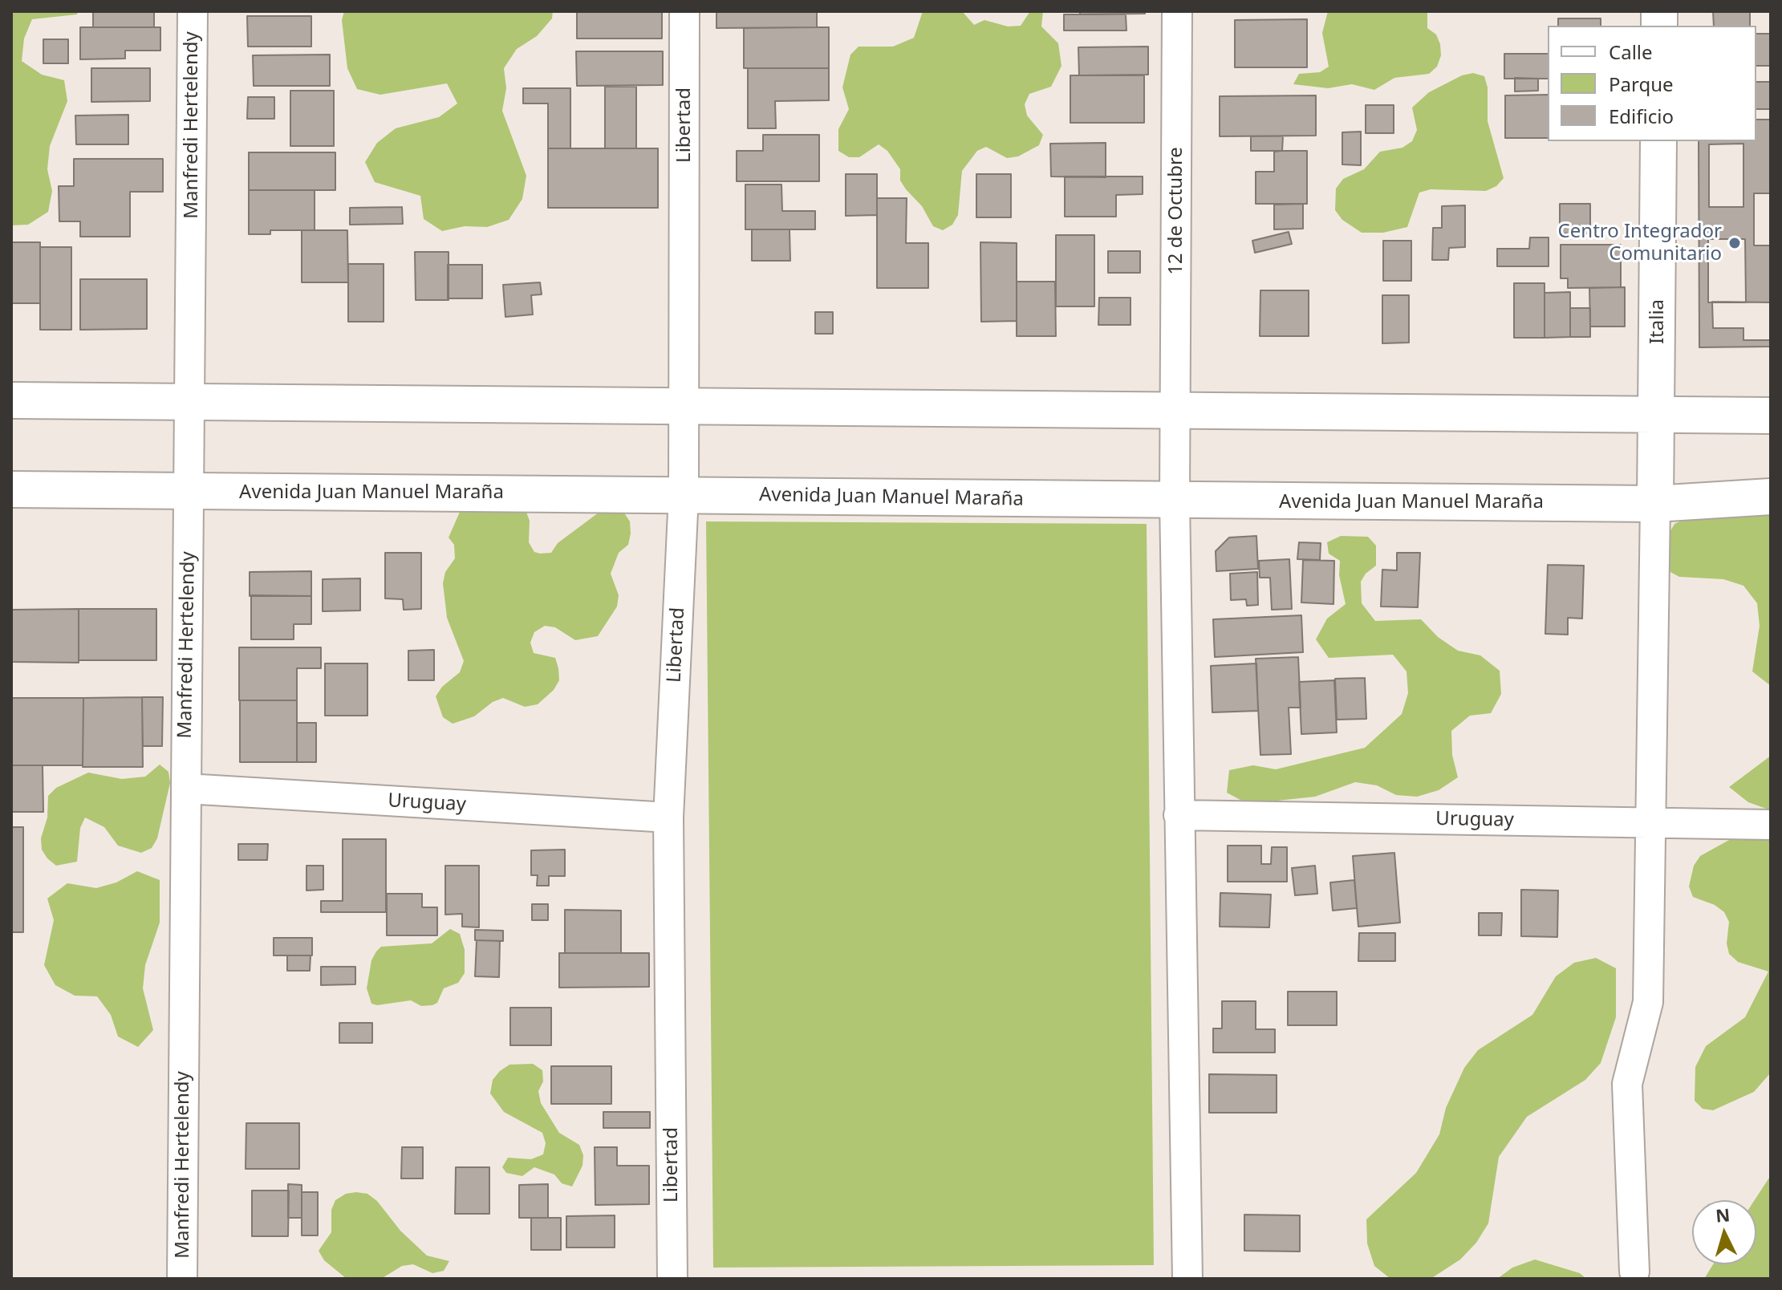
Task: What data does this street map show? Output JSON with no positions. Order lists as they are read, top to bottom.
{
  "streets": {
    "street": [
      "Manfredi Hertelendy",
      "Libertad",
      "12 de Octubre",
      "Italia",
      "Avenida Juan Manuel Maraña",
      "Uruguay"
    ]
  },
  "crossings": [
    ["Manfredi Hertelendy", "Avenida Juan Manuel Maraña"],
    ["Manfredi Hertelendy", "Uruguay"],
    ["Libertad", "Avenida Juan Manuel Maraña"],
    ["Libertad", "Uruguay"],
    ["12 de Octubre", "Avenida Juan Manuel Maraña"],
    ["12 de Octubre", "Uruguay"],
    ["Italia", "Avenida Juan Manuel Maraña"]
  ],
  "places": ["Centro Integrador Comunitario"],
  "legend": ["Calle", "Parque", "Edificio"],
  "north": "top"
}
